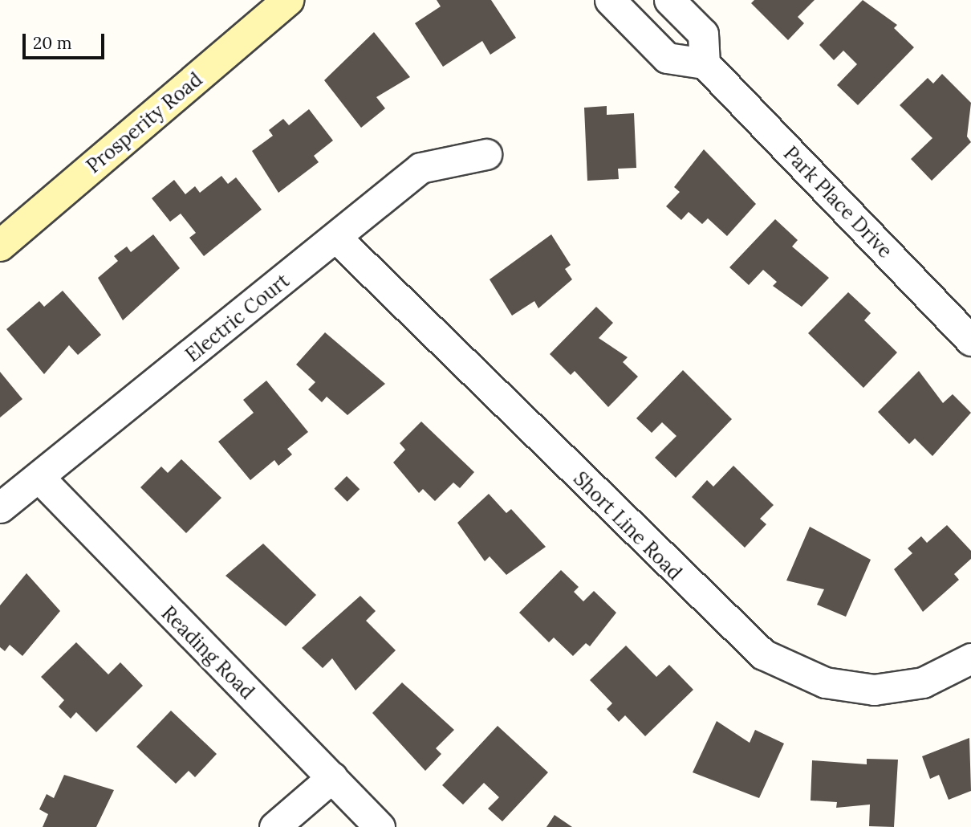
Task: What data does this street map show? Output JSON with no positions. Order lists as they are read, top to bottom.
{
  "streets": {
    "street": [
      "Prosperity Road",
      "Park Place Drive",
      "Electric Court",
      "Short Line Road",
      "Reading Road"
    ]
  },
  "crossings": [
    ["Electric Court", "Short Line Road"],
    ["Electric Court", "Reading Road"]
  ],
  "scale_bar": "20 m"
}
